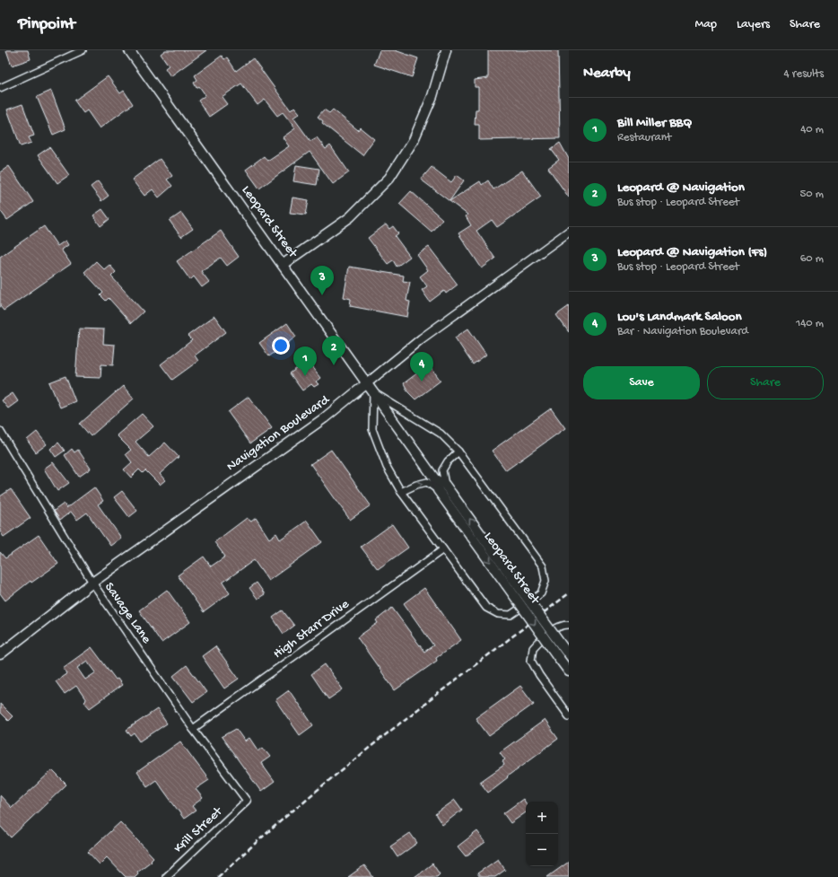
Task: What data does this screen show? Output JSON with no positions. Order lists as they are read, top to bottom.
{
  "streets": {
    "main road": ["Leopard Street", "Navigation Boulevard"],
    "street": ["Savage Lane", "High Starr Drive", "Krill Street"]
  },
  "crossings": [
    ["Leopard Street", "Navigation Boulevard"],
    ["Navigation Boulevard", "Savage Lane"],
    ["Savage Lane", "High Starr Drive"],
    ["Savage Lane", "Krill Street"]
  ],
  "page": {
    "header": "Pinpoint",
    "nav": ["Map", "Layers", "Share"],
    "heading": ["Nearby", "4 results"],
    "list": [
      {
        "mark": "1",
        "name": "Bill Miller BBQ",
        "note": "Restaurant",
        "value": "40 m"
      },
      {
        "mark": "2",
        "name": "Leopard @ Navigation",
        "note": "Bus stop · Leopard Street",
        "value": "50 m"
      },
      {
        "mark": "3",
        "name": "Leopard @ Navigation (Fs)",
        "note": "Bus stop · Leopard Street",
        "value": "60 m"
      },
      {
        "mark": "4",
        "name": "Lou's Landmark Saloon",
        "note": "Bar · Navigation Boulevard",
        "value": "140 m"
      }
    ],
    "pins": [
      "3",
      "2",
      "1",
      "4"
    ],
    "buttons": ["Save", "Share"],
    "map_buttons": ["+", "−"]
  }
}
